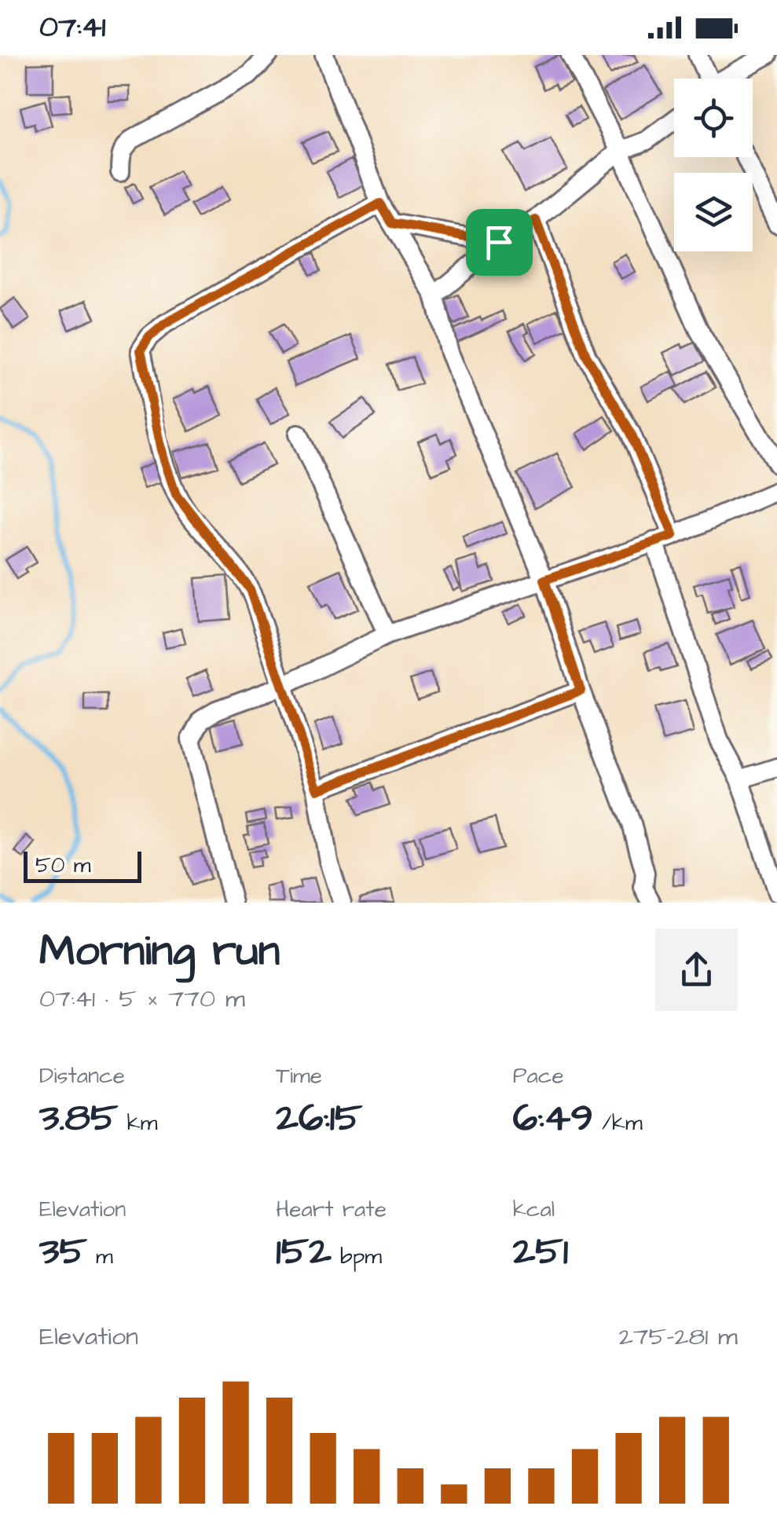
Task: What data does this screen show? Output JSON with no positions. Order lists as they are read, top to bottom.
{
  "scale_bar": "50 m",
  "page": {
    "status": "07:41",
    "scale": "50 m",
    "heading": ["Morning run", "07:41 · 5 × 770 m"],
    "stats": [
      ["Distance", "3.85 km"],
      ["Time", "26:15"],
      ["Pace", "6:49 /km"],
      ["Elevation", "35 m"],
      ["Heart rate", "152 bpm"],
      ["kcal", "251"]
    ],
    "chart": ["Elevation", "275–281 m"]
  }
}
